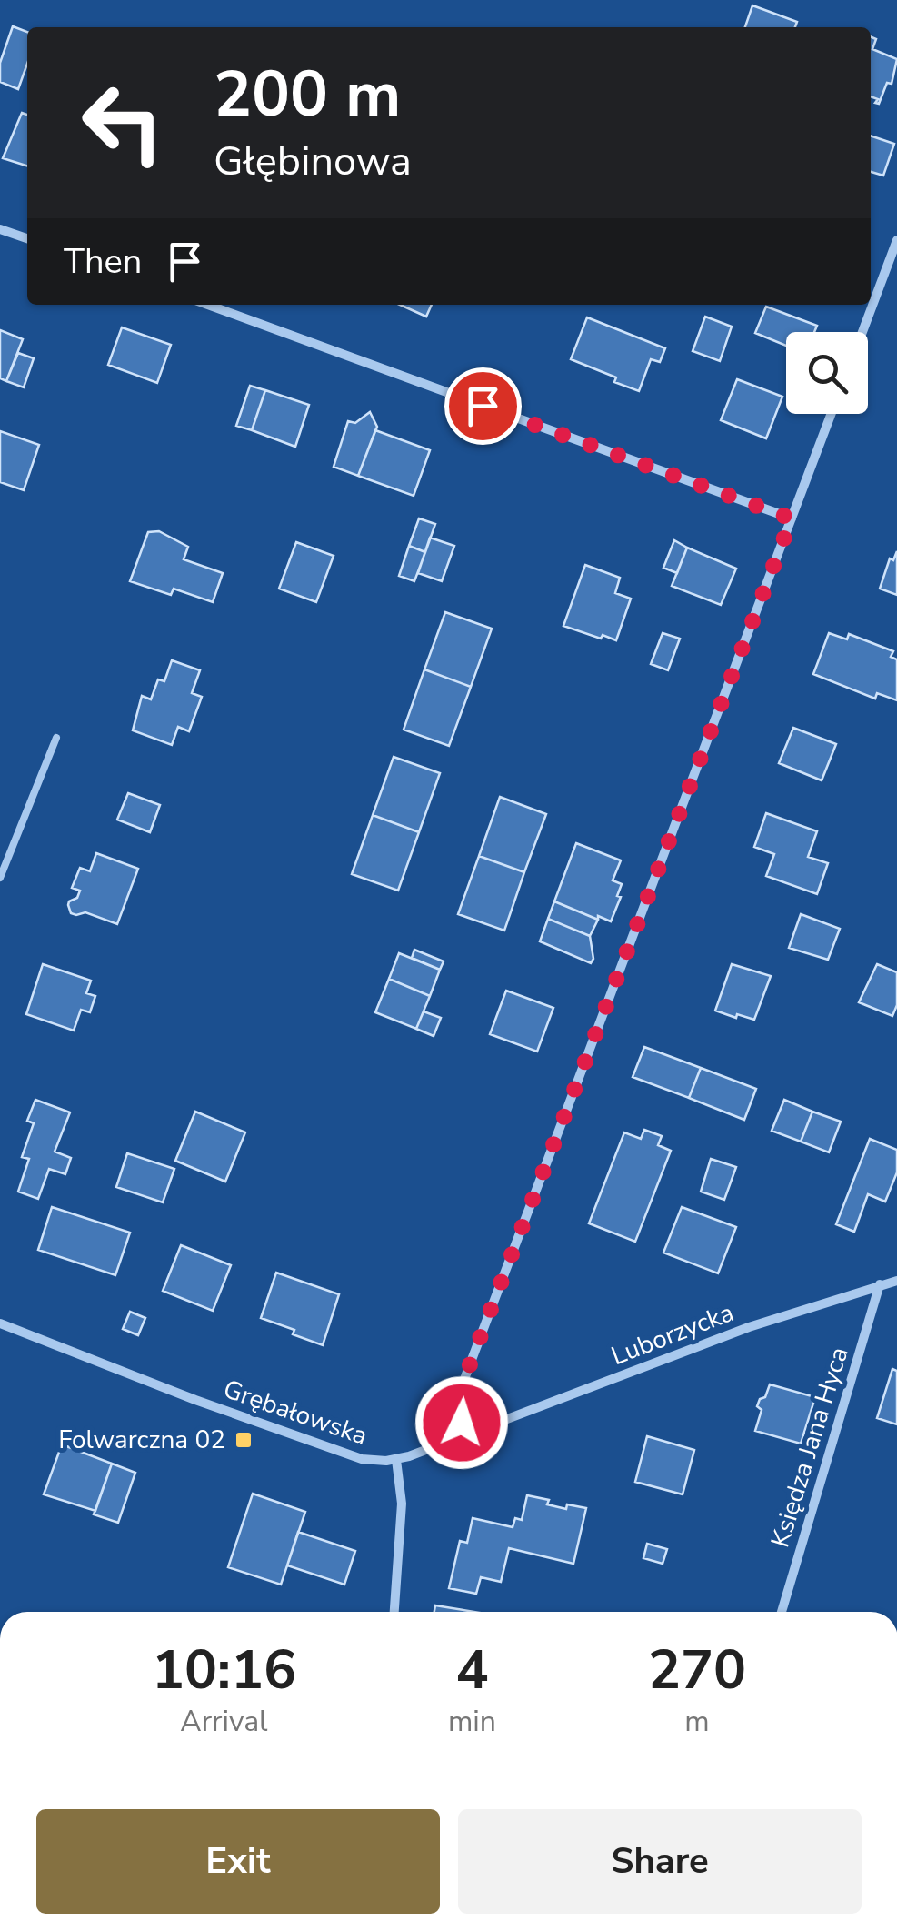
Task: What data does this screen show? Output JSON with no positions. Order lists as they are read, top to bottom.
{
  "streets": {
    "street": ["Luborzycka", "Grębałowska", "Księdza Jana Hyca"]
  },
  "crossings": [
    ["Luborzycka", "Grębałowska"],
    ["Luborzycka", "Księdza Jana Hyca"]
  ],
  "places": {
    "transit": ["Folwarczna 02"]
  },
  "page": {
    "turn": ["200 m", "Głębinowa"],
    "then": "Then",
    "eta": [
      "10:16",
      "Arrival",
      "4",
      "min",
      "270",
      "m"
    ],
    "buttons": ["Exit", "Share"]
  }
}
